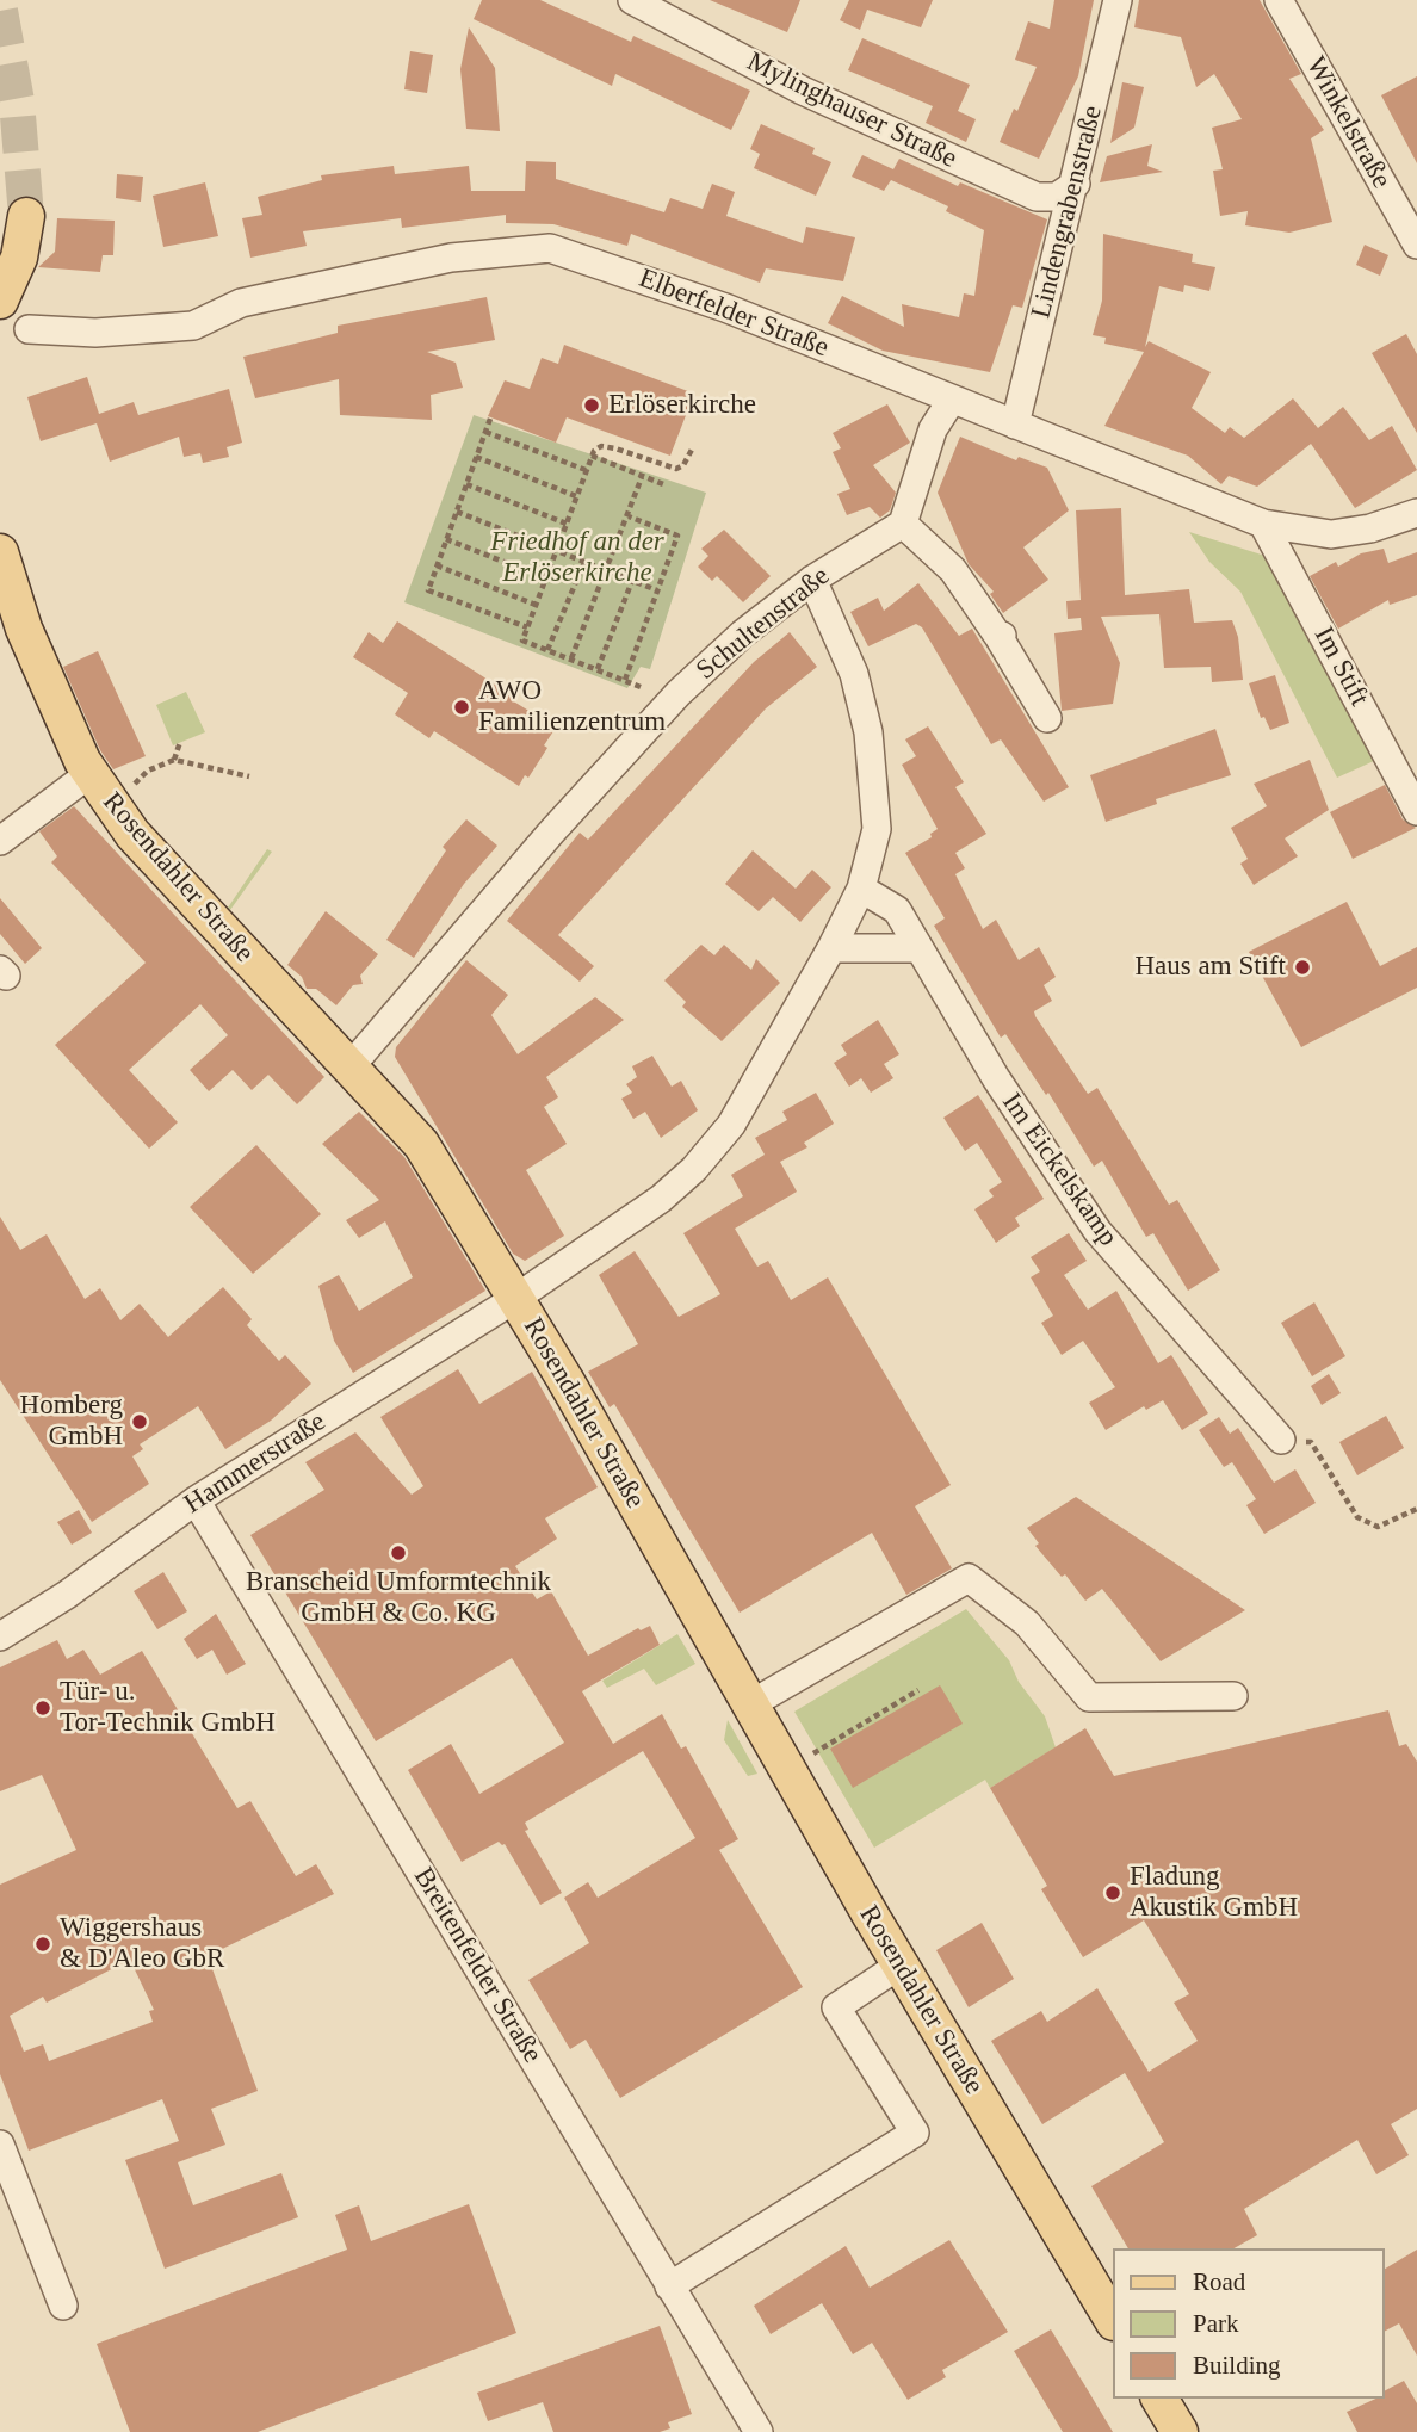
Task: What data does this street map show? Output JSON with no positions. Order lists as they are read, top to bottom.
{
  "streets": {
    "main road": ["Rosendahler Straße"],
    "street": [
      "Mylinghauser Straße",
      "Winkelstraße",
      "Lindengrabenstraße",
      "Elberfelder Straße",
      "Schultenstraße",
      "Im Stift",
      "Im Eickelskamp",
      "Hammerstraße",
      "Breitenfelder Straße"
    ]
  },
  "crossings": [
    ["Mylinghauser Straße", "Lindengrabenstraße"],
    ["Lindengrabenstraße", "Elberfelder Straße"],
    ["Elberfelder Straße", "Im Stift"],
    ["Schultenstraße", "Rosendahler Straße"],
    ["Rosendahler Straße", "Hammerstraße"],
    ["Hammerstraße", "Breitenfelder Straße"]
  ],
  "parks": ["Friedhof an der Erlöserkirche"],
  "places": [
    "Erlöserkirche",
    "AWO Familienzentrum",
    "Haus am Stift",
    "Homberg GmbH",
    "Branscheid Umformtechnik GmbH & Co. KG",
    "Tür- u. Tor-Technik GmbH",
    "Fladung Akustik GmbH",
    "Wiggershaus & D'Aleo GbR"
  ],
  "legend": ["Road", "Park", "Building"]
}
